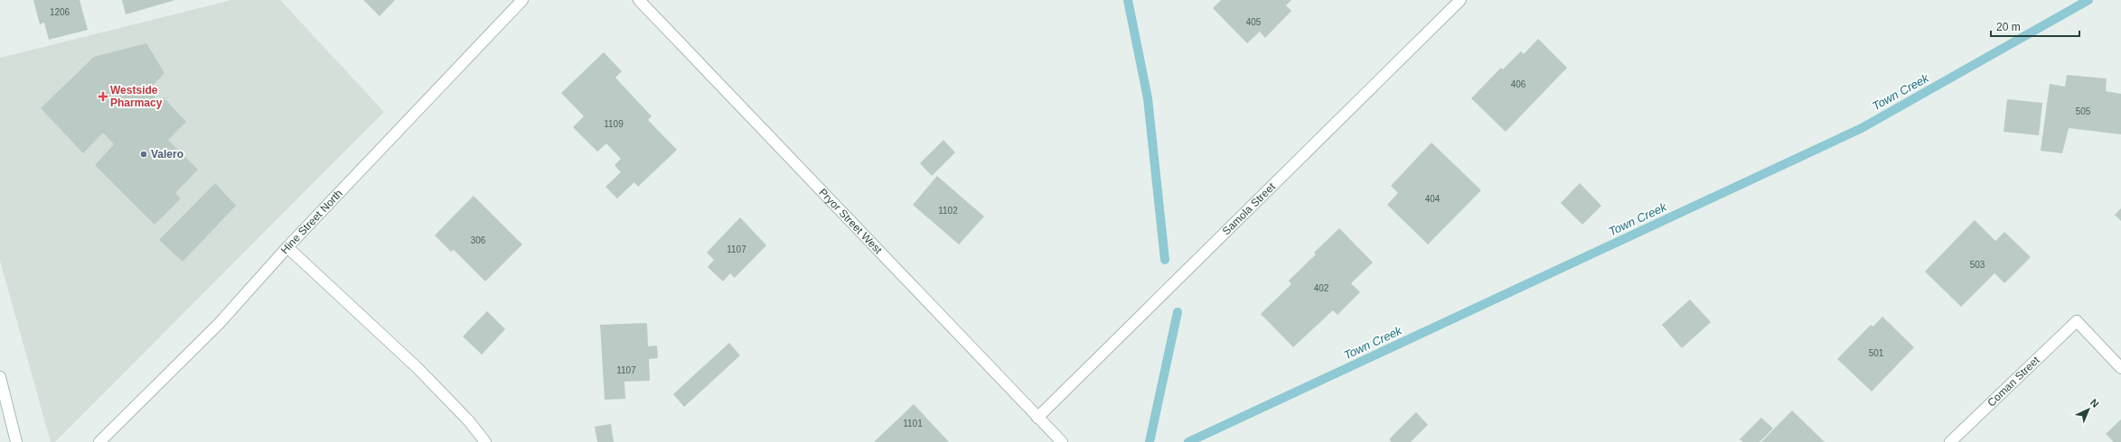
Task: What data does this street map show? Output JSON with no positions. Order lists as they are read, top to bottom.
{
  "streets": {
    "street": [
      "Samola Street",
      "Pryor Street West",
      "Hine Street North",
      "Coman Street"
    ]
  },
  "crossings": [
    ["Samola Street", "Pryor Street West"]
  ],
  "water": ["Town Creek"],
  "places": {
    "health": ["Westside Pharmacy"],
    "other": ["Valero"]
  },
  "house_numbers": [
    "1206",
    "405",
    "406",
    "505",
    "1109",
    "404",
    "1102",
    "306",
    "1107",
    "503",
    "402",
    "501",
    "1107",
    "1101"
  ],
  "scale_bar": "20 m",
  "north": "top right"
}
